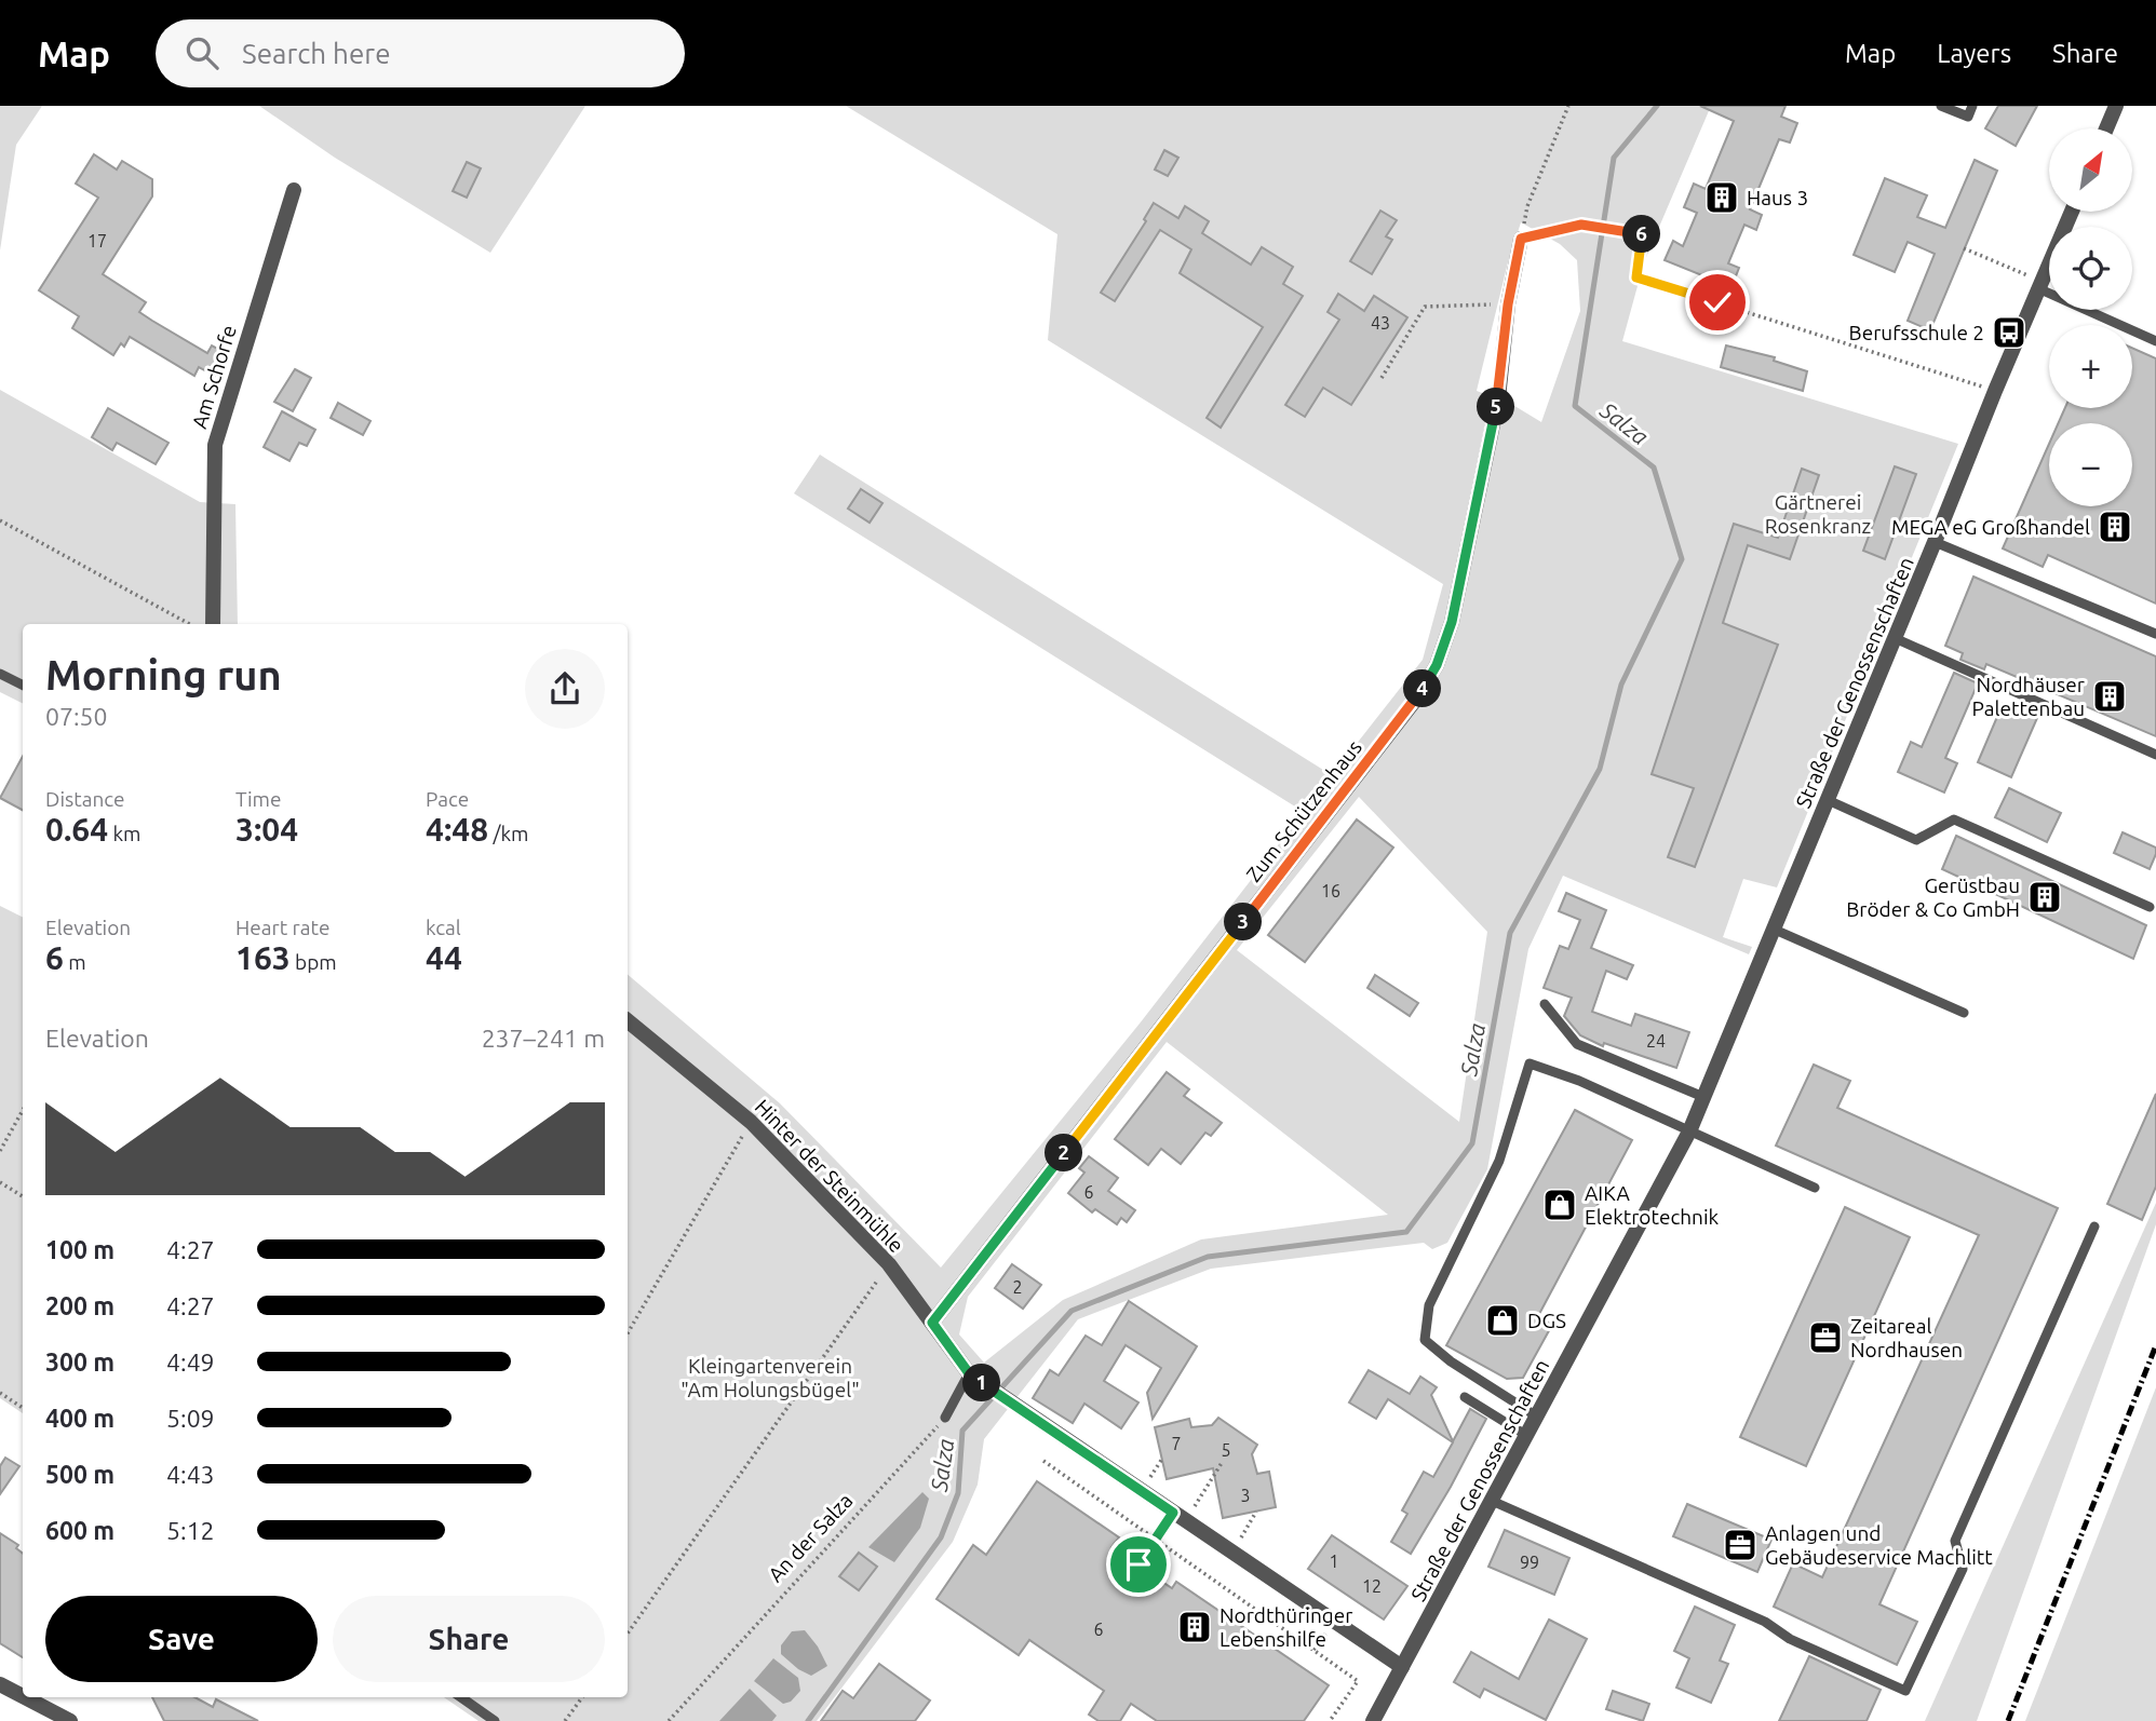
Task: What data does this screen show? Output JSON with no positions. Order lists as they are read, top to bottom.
{
  "streets": {
    "street": [
      "Am Schorfe",
      "Straße der Genossenschaften",
      "Zum Schützenhaus",
      "Hinter der Steinmühle"
    ],
    "path": ["An der Salza"]
  },
  "crossings": [
    ["Zum Schützenhaus", "Hinter der Steinmühle"]
  ],
  "water": ["Salza"],
  "parks": ["Gärtnerei Rosenkranz", "Kleingartenverein \"Am Holungsbügel\""],
  "places": {
    "building": [
      "Haus 3",
      "MEGA eG Großhandel",
      "Nordhäuser Palettenbau",
      "Gerüstbau Bröder & Co GmbH",
      "Nordthüringer Lebenshilfe"
    ],
    "bus stop": ["Berufsschule 2"],
    "shop": ["AIKA Elektrotechnik", "DGS"],
    "office": ["Zeitareal Nordhausen", "Anlagen und Gebäudeservice Machlitt"]
  },
  "house_numbers": [
    "17",
    "43",
    "16",
    "24",
    "6",
    "2",
    "7",
    "5",
    "3",
    "1",
    "99",
    "12",
    "6"
  ],
  "north": "top right",
  "page": {
    "header": "Map",
    "search": "Search here",
    "nav": ["Map", "Layers", "Share"],
    "map_buttons": ["+", "−"],
    "pins": [
      "6",
      "5",
      "4",
      "3",
      "2",
      "1"
    ],
    "heading": ["Morning run", "07:50"],
    "stats": [
      ["Distance", "0.64 km"],
      ["Time", "3:04"],
      ["Pace", "4:48 /km"],
      ["Elevation", "6 m"],
      ["Heart rate", "163 bpm"],
      ["kcal", "44"]
    ],
    "chart": ["Elevation", "237–241 m"],
    "list": [
      {
        "name": "100 m",
        "note": "4:27"
      },
      {
        "name": "200 m",
        "note": "4:27"
      },
      {
        "name": "300 m",
        "note": "4:49"
      },
      {
        "name": "400 m",
        "note": "5:09"
      },
      {
        "name": "500 m",
        "note": "4:43"
      },
      {
        "name": "600 m",
        "note": "5:12"
      }
    ],
    "buttons": ["Save", "Share"]
  }
}
